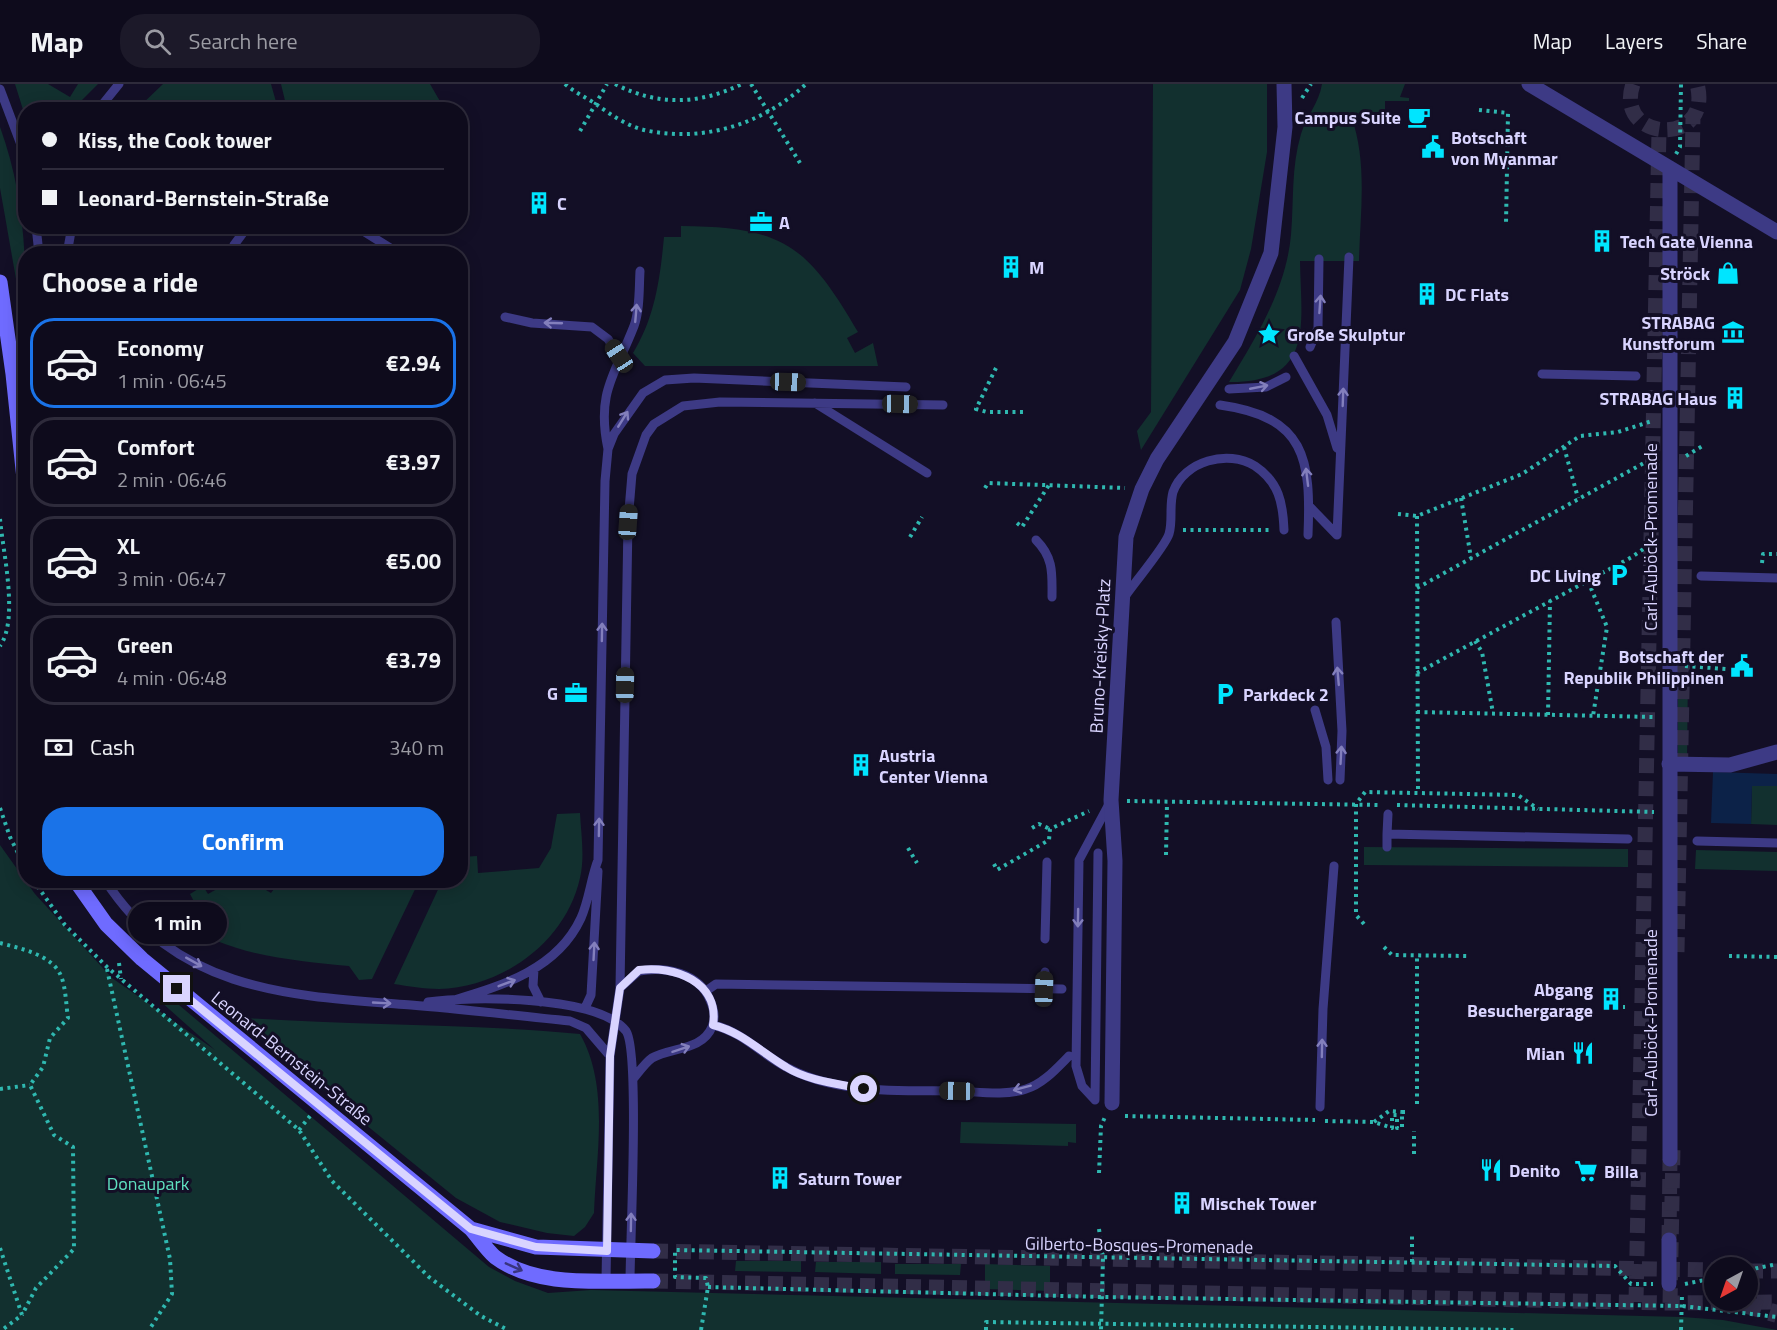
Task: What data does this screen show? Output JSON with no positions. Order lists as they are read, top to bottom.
{
  "streets": {
    "main road": ["Leonard-Bernstein-Straße"],
    "street": ["Carl-Auböck-Promenade", "Bruno-Kreisky-Platz"],
    "path": ["Gilberto-Bosques-Promenade"]
  },
  "parks": ["Donaupark"],
  "places": {
    "cafe": ["Campus Suite"],
    "public building": ["Botschaft von Myanmar", "Botschaft der Republik Philippinen"],
    "building": [
      "C",
      "Tech Gate Vienna",
      "M",
      "DC Flats",
      "STRABAG Haus",
      "Austria Center Vienna",
      "Abgang Besuchergarage",
      "Saturn Tower",
      "Mischek Tower"
    ],
    "office": ["A", "G"],
    "shop": ["Ströck"],
    "museum": ["STRABAG Kunstforum"],
    "place": ["Große Skulptur"],
    "parking": ["DC Living", "Parkdeck 2"],
    "restaurant": ["Mian", "Denito"],
    "supermarket": ["Billa"]
  },
  "north": "bottom left",
  "page": {
    "header": "Map",
    "search": "Search here",
    "nav": ["Map", "Layers", "Share"],
    "banner": ["Kiss, the Cook tower", "Leonard-Bernstein-Straße"],
    "heading": "Choose a ride",
    "list": [
      {
        "name": "Economy",
        "note": "1 min · 06:45",
        "value": "€2.94"
      },
      {
        "name": "Comfort",
        "note": "2 min · 06:46",
        "value": "€3.97"
      },
      {
        "name": "XL",
        "note": "3 min · 06:47",
        "value": "€5.00"
      },
      {
        "name": "Green",
        "note": "4 min · 06:48",
        "value": "€3.79"
      }
    ],
    "pay": ["Cash", "340 m"],
    "buttons": "Confirm",
    "bubble": "1 min"
  }
}
